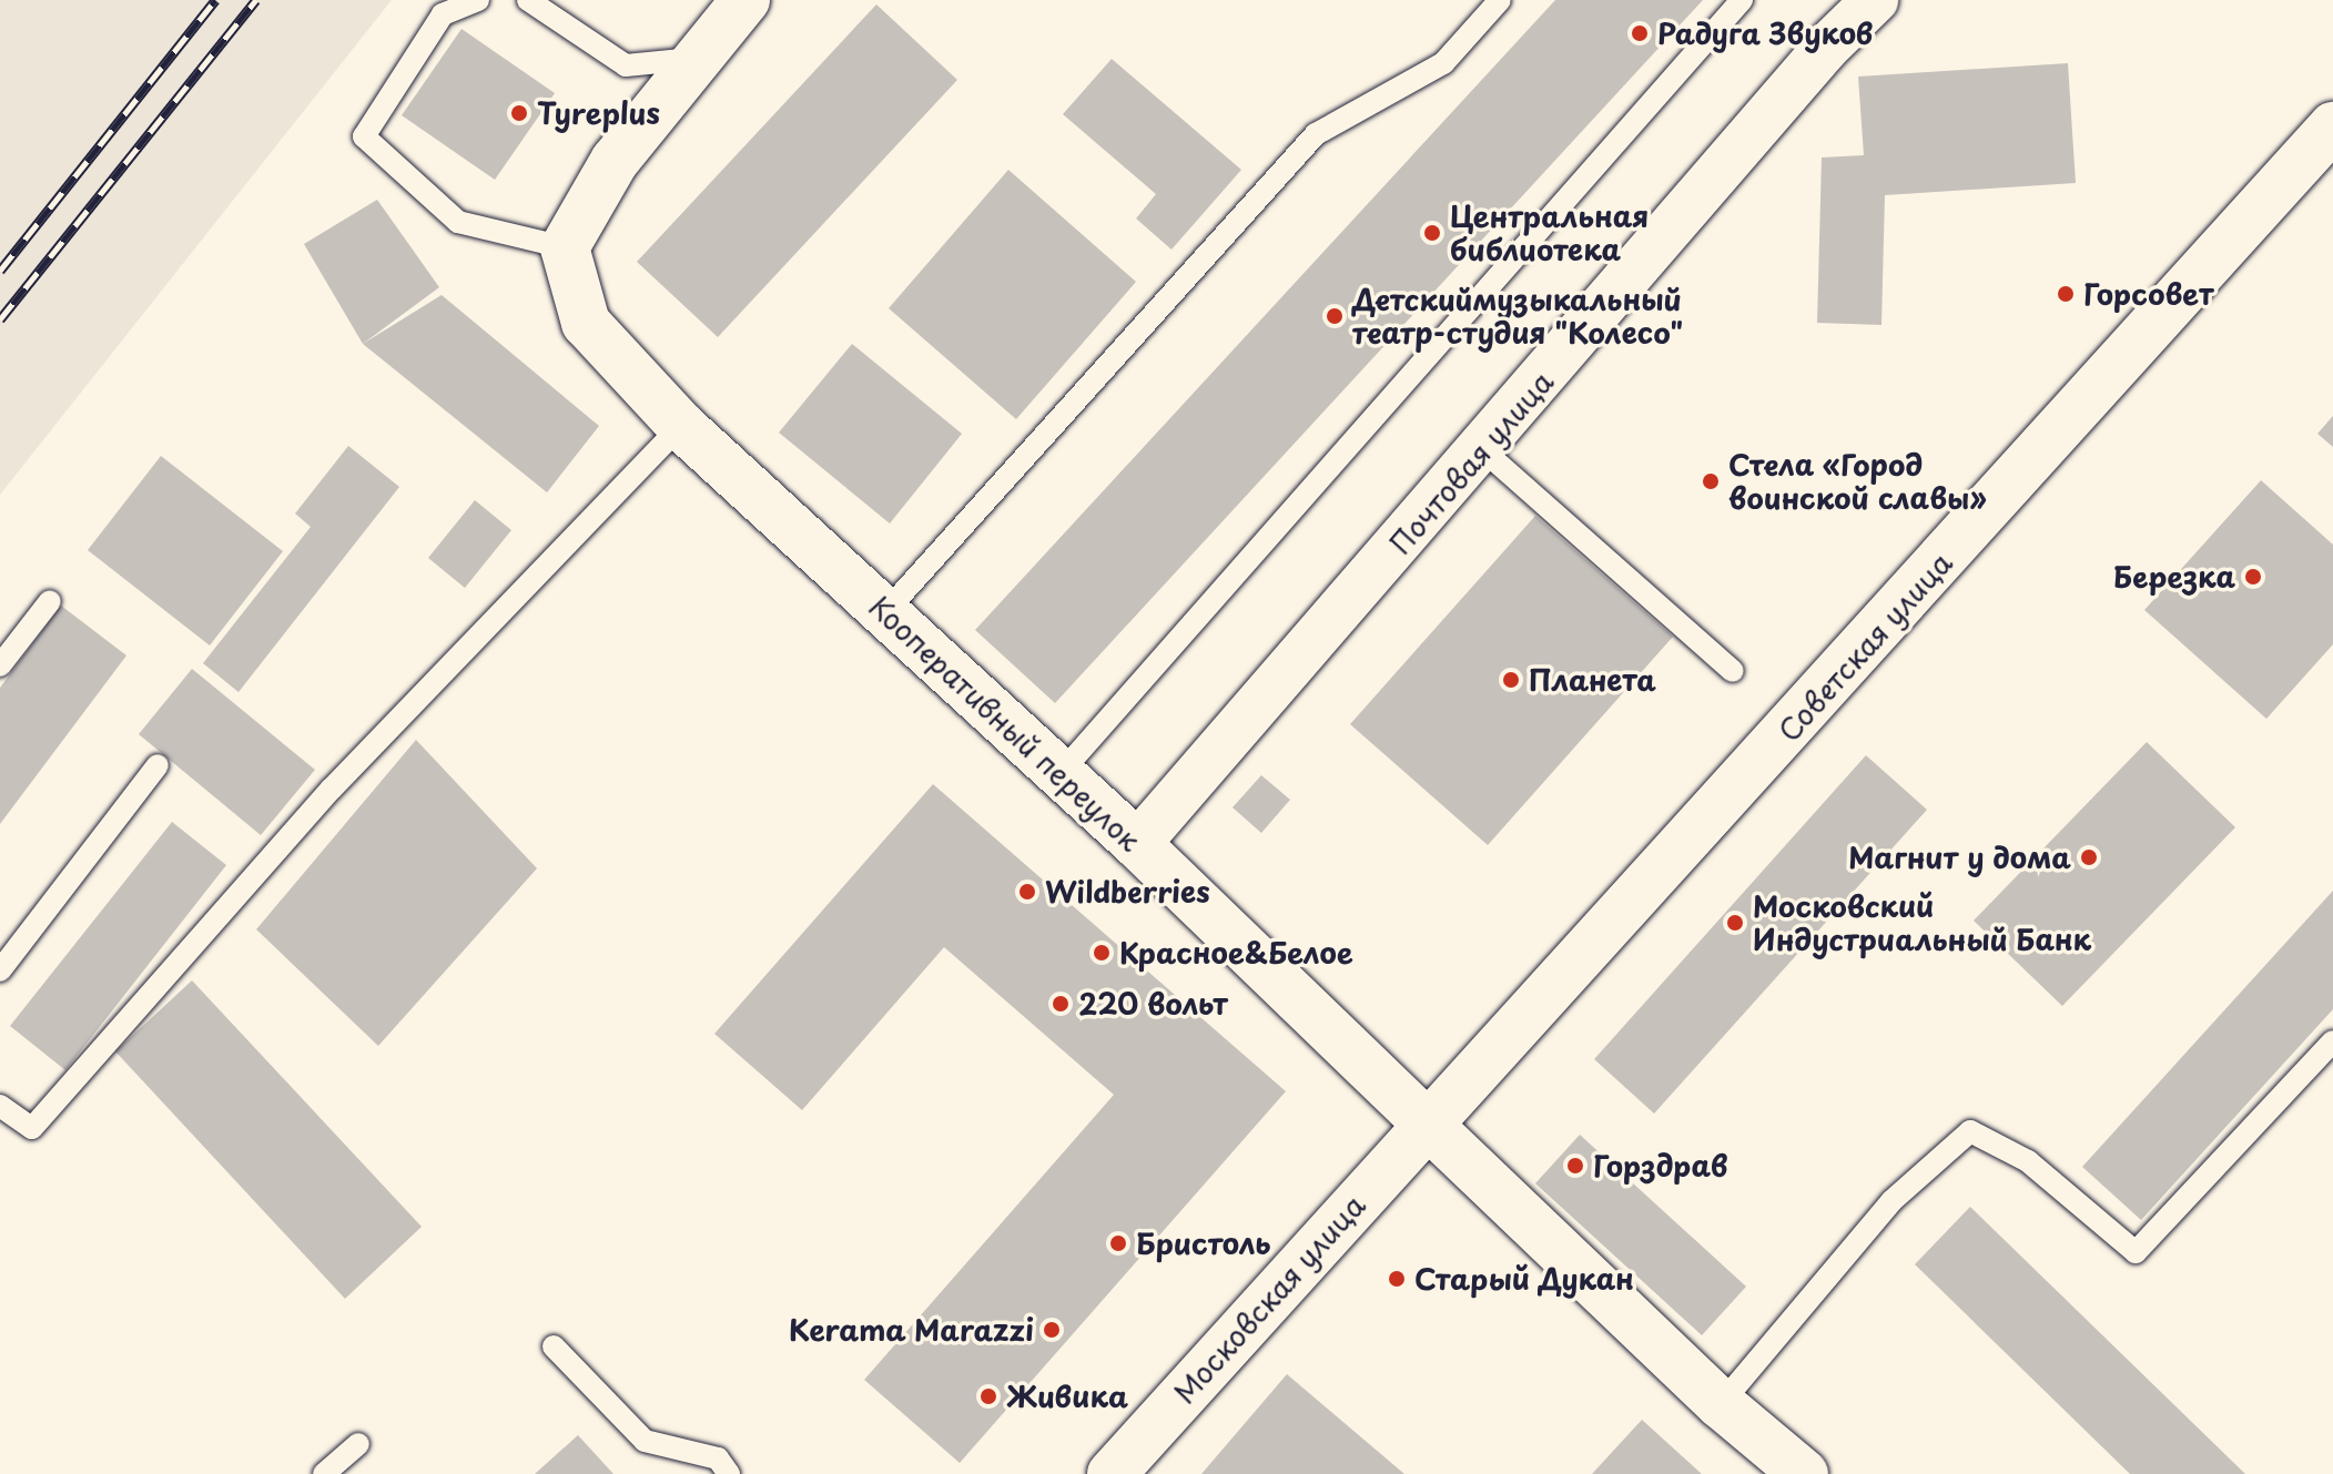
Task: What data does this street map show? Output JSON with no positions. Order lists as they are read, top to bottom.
{
  "streets": {
    "main road": ["Советская улица", "Кооперативный переулок", "Московская улица"],
    "street": ["Почтовая улица"]
  },
  "crossings": [
    ["Почтовая улица", "Кооперативный переулок"],
    ["Советская улица", "Кооперативный переулок"],
    ["Советская улица", "Московская улица"],
    ["Кооперативный переулок", "Московская улица"]
  ],
  "places": [
    "Радуга Звуков",
    "Tyreplus",
    "Центральная библиотека",
    "Горсовет",
    "Детскиймузыкальный театр-студия \"Колесо\"",
    "Стела «Город воинской славы»",
    "Березка",
    "Планета",
    "Магнит у дома",
    "Wildberries",
    "Московский Индустриальный Банк",
    "Красное&Белое",
    "220 вольт",
    "Горздрав",
    "Бристоль",
    "Старый Дукан",
    "Kerama Marazzi",
    "Живика"
  ]
}
